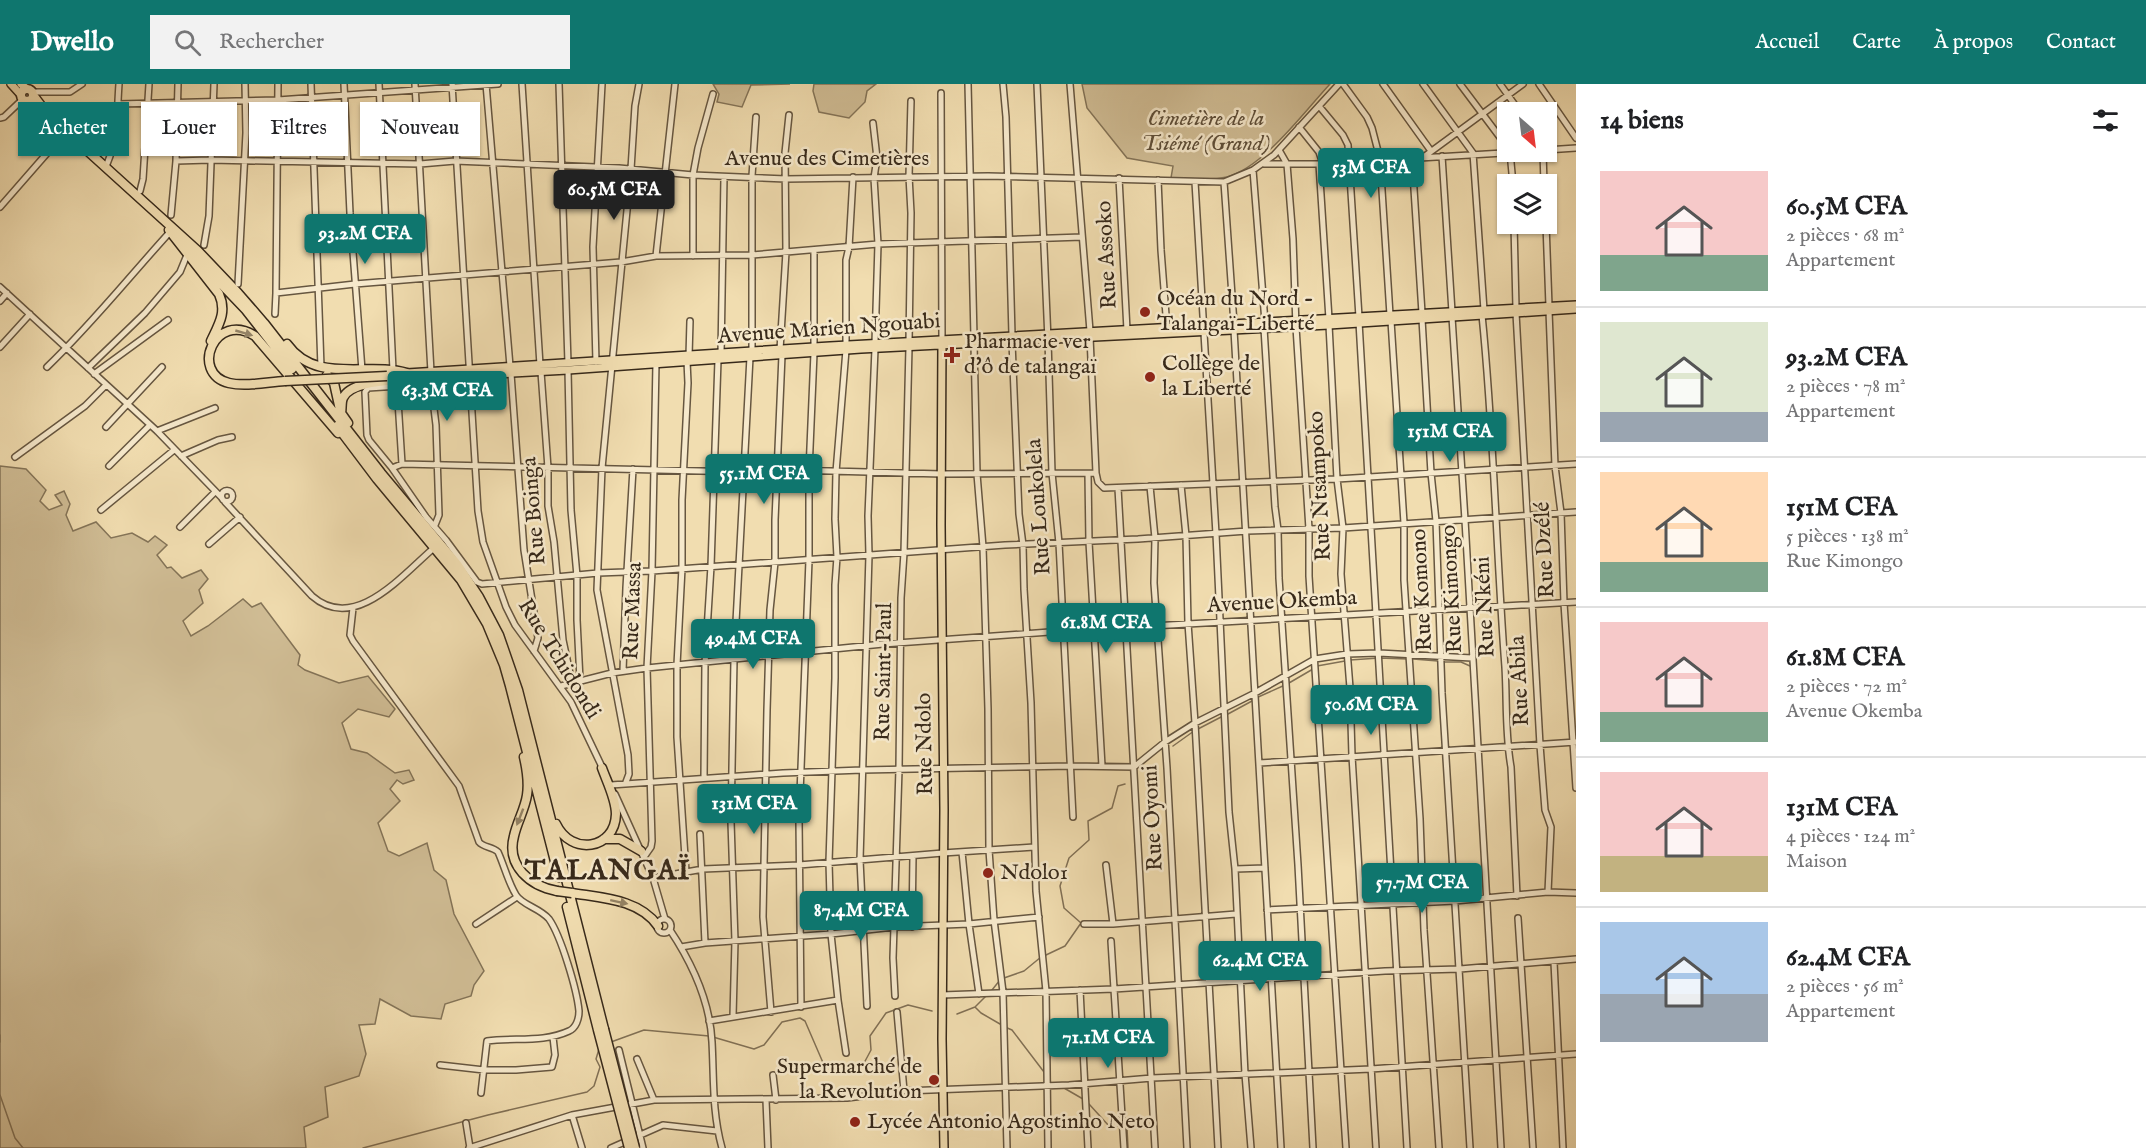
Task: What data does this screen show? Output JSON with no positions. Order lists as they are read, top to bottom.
{
  "streets": {
    "main road": ["Avenue Marien Ngouabi", "Rue Ndolo"],
    "street": [
      "Avenue des Cimetières",
      "Rue Assoko",
      "Rue Ntsampoko",
      "Rue Loukolela",
      "Rue Boinga",
      "Rue Dzélé",
      "Rue Kimongo",
      "Rue Komono",
      "Avenue Okemba",
      "Rue Nkéni",
      "Rue Massa",
      "Rue Tchidondi",
      "Rue Saint-Paul",
      "Rue Abila",
      "Rue Oyomi"
    ]
  },
  "crossings": [
    ["Avenue des Cimetières", "Rue Assoko"],
    ["Avenue des Cimetières", "Rue Ntsampoko"],
    ["Avenue des Cimetières", "Rue Loukolela"],
    ["Avenue des Cimetières", "Rue Boinga"],
    ["Avenue des Cimetières", "Rue Tchidondi"],
    ["Avenue des Cimetières", "Rue Saint-Paul"],
    ["Rue Assoko", "Avenue Marien Ngouabi"],
    ["Avenue Marien Ngouabi", "Rue Ntsampoko"],
    ["Avenue Marien Ngouabi", "Rue Loukolela"],
    ["Avenue Marien Ngouabi", "Rue Boinga"],
    ["Avenue Marien Ngouabi", "Rue Dzélé"],
    ["Avenue Marien Ngouabi", "Rue Kimongo"],
    ["Avenue Marien Ngouabi", "Rue Komono"],
    ["Avenue Marien Ngouabi", "Rue Nkéni"],
    ["Avenue Marien Ngouabi", "Rue Tchidondi"],
    ["Avenue Marien Ngouabi", "Rue Saint-Paul"],
    ["Avenue Marien Ngouabi", "Rue Abila"],
    ["Avenue Marien Ngouabi", "Rue Ndolo"],
    ["Rue Ntsampoko", "Avenue Okemba"],
    ["Rue Loukolela", "Avenue Okemba"],
    ["Rue Boinga", "Avenue Okemba"],
    ["Rue Dzélé", "Avenue Okemba"],
    ["Rue Kimongo", "Avenue Okemba"],
    ["Rue Komono", "Avenue Okemba"],
    ["Avenue Okemba", "Rue Nkéni"],
    ["Avenue Okemba", "Rue Massa"],
    ["Avenue Okemba", "Rue Tchidondi"],
    ["Avenue Okemba", "Rue Saint-Paul"],
    ["Avenue Okemba", "Rue Abila"],
    ["Avenue Okemba", "Rue Ndolo"],
    ["Avenue Okemba", "Rue Oyomi"],
    ["Rue Massa", "Rue Tchidondi"]
  ],
  "districts": ["TALANGAÏ"],
  "parks": ["Cimetière de la Tsiémé (Grand)"],
  "places": {
    "other": [
      "Océan du Nord - Talangaï-Liberté",
      "Collège de la Liberté",
      "Ndolo1",
      "Supermarché de la Revolution",
      "Lycée Antonio Agostinho Neto"
    ],
    "health": ["Pharmacie ver d'ô de talangaï"]
  },
  "north": "bottom right",
  "page": {
    "header": "Dwello",
    "search": "Rechercher",
    "nav": [
      "Accueil",
      "Carte",
      "À propos",
      "Contact"
    ],
    "heading": "14 biens",
    "chip": [
      "Acheter",
      "Louer",
      "Filtres",
      "Nouveau"
    ],
    "price": [
      "53M CFA",
      "60.5M CFA",
      "93.2M CFA",
      "63.3M CFA",
      "151M CFA",
      "55.1M CFA",
      "61.8M CFA",
      "49.4M CFA",
      "50.6M CFA",
      "131M CFA",
      "57.7M CFA",
      "87.4M CFA",
      "62.4M CFA",
      "71.1M CFA"
    ],
    "list": [
      {
        "name": "60.5M CFA",
        "note": "2 pièces · 68 m² · Appartement"
      },
      {
        "name": "93.2M CFA",
        "note": "2 pièces · 78 m² · Appartement"
      },
      {
        "name": "151M CFA",
        "note": "5 pièces · 138 m² · Rue Kimongo"
      },
      {
        "name": "61.8M CFA",
        "note": "2 pièces · 72 m² · Avenue Okemba"
      },
      {
        "name": "131M CFA",
        "note": "4 pièces · 124 m² · Maison"
      },
      {
        "name": "62.4M CFA",
        "note": "2 pièces · 56 m² · Appartement"
      }
    ]
  }
}
